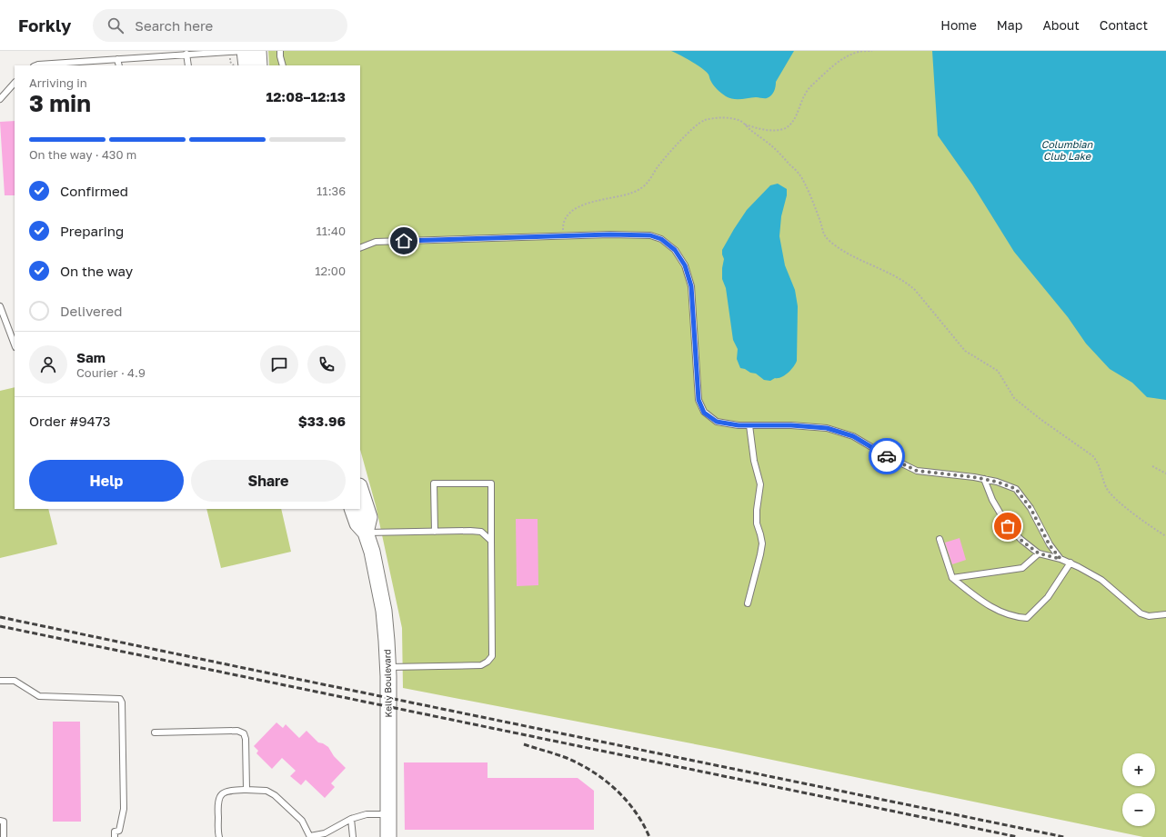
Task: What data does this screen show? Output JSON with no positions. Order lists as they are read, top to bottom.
{
  "streets": {
    "street": ["Kelly Boulevard"]
  },
  "water": ["Columbian Club Lake"],
  "page": {
    "header": "Forkly",
    "search": "Search here",
    "nav": [
      "Home",
      "Map",
      "About",
      "Contact"
    ],
    "heading": ["3 min", "Arriving in", "12:08–12:13"],
    "panel": [
      "Sam",
      "Courier · 4.9",
      "Order #9473",
      "$33.96"
    ],
    "bar": "On the way · 430 m",
    "list": [
      ["Confirmed", "11:36"],
      ["Preparing", "11:40"],
      ["On the way", "12:00"],
      "Delivered"
    ],
    "buttons": ["Help", "Share"],
    "map_buttons": ["+", "−"]
  }
}
